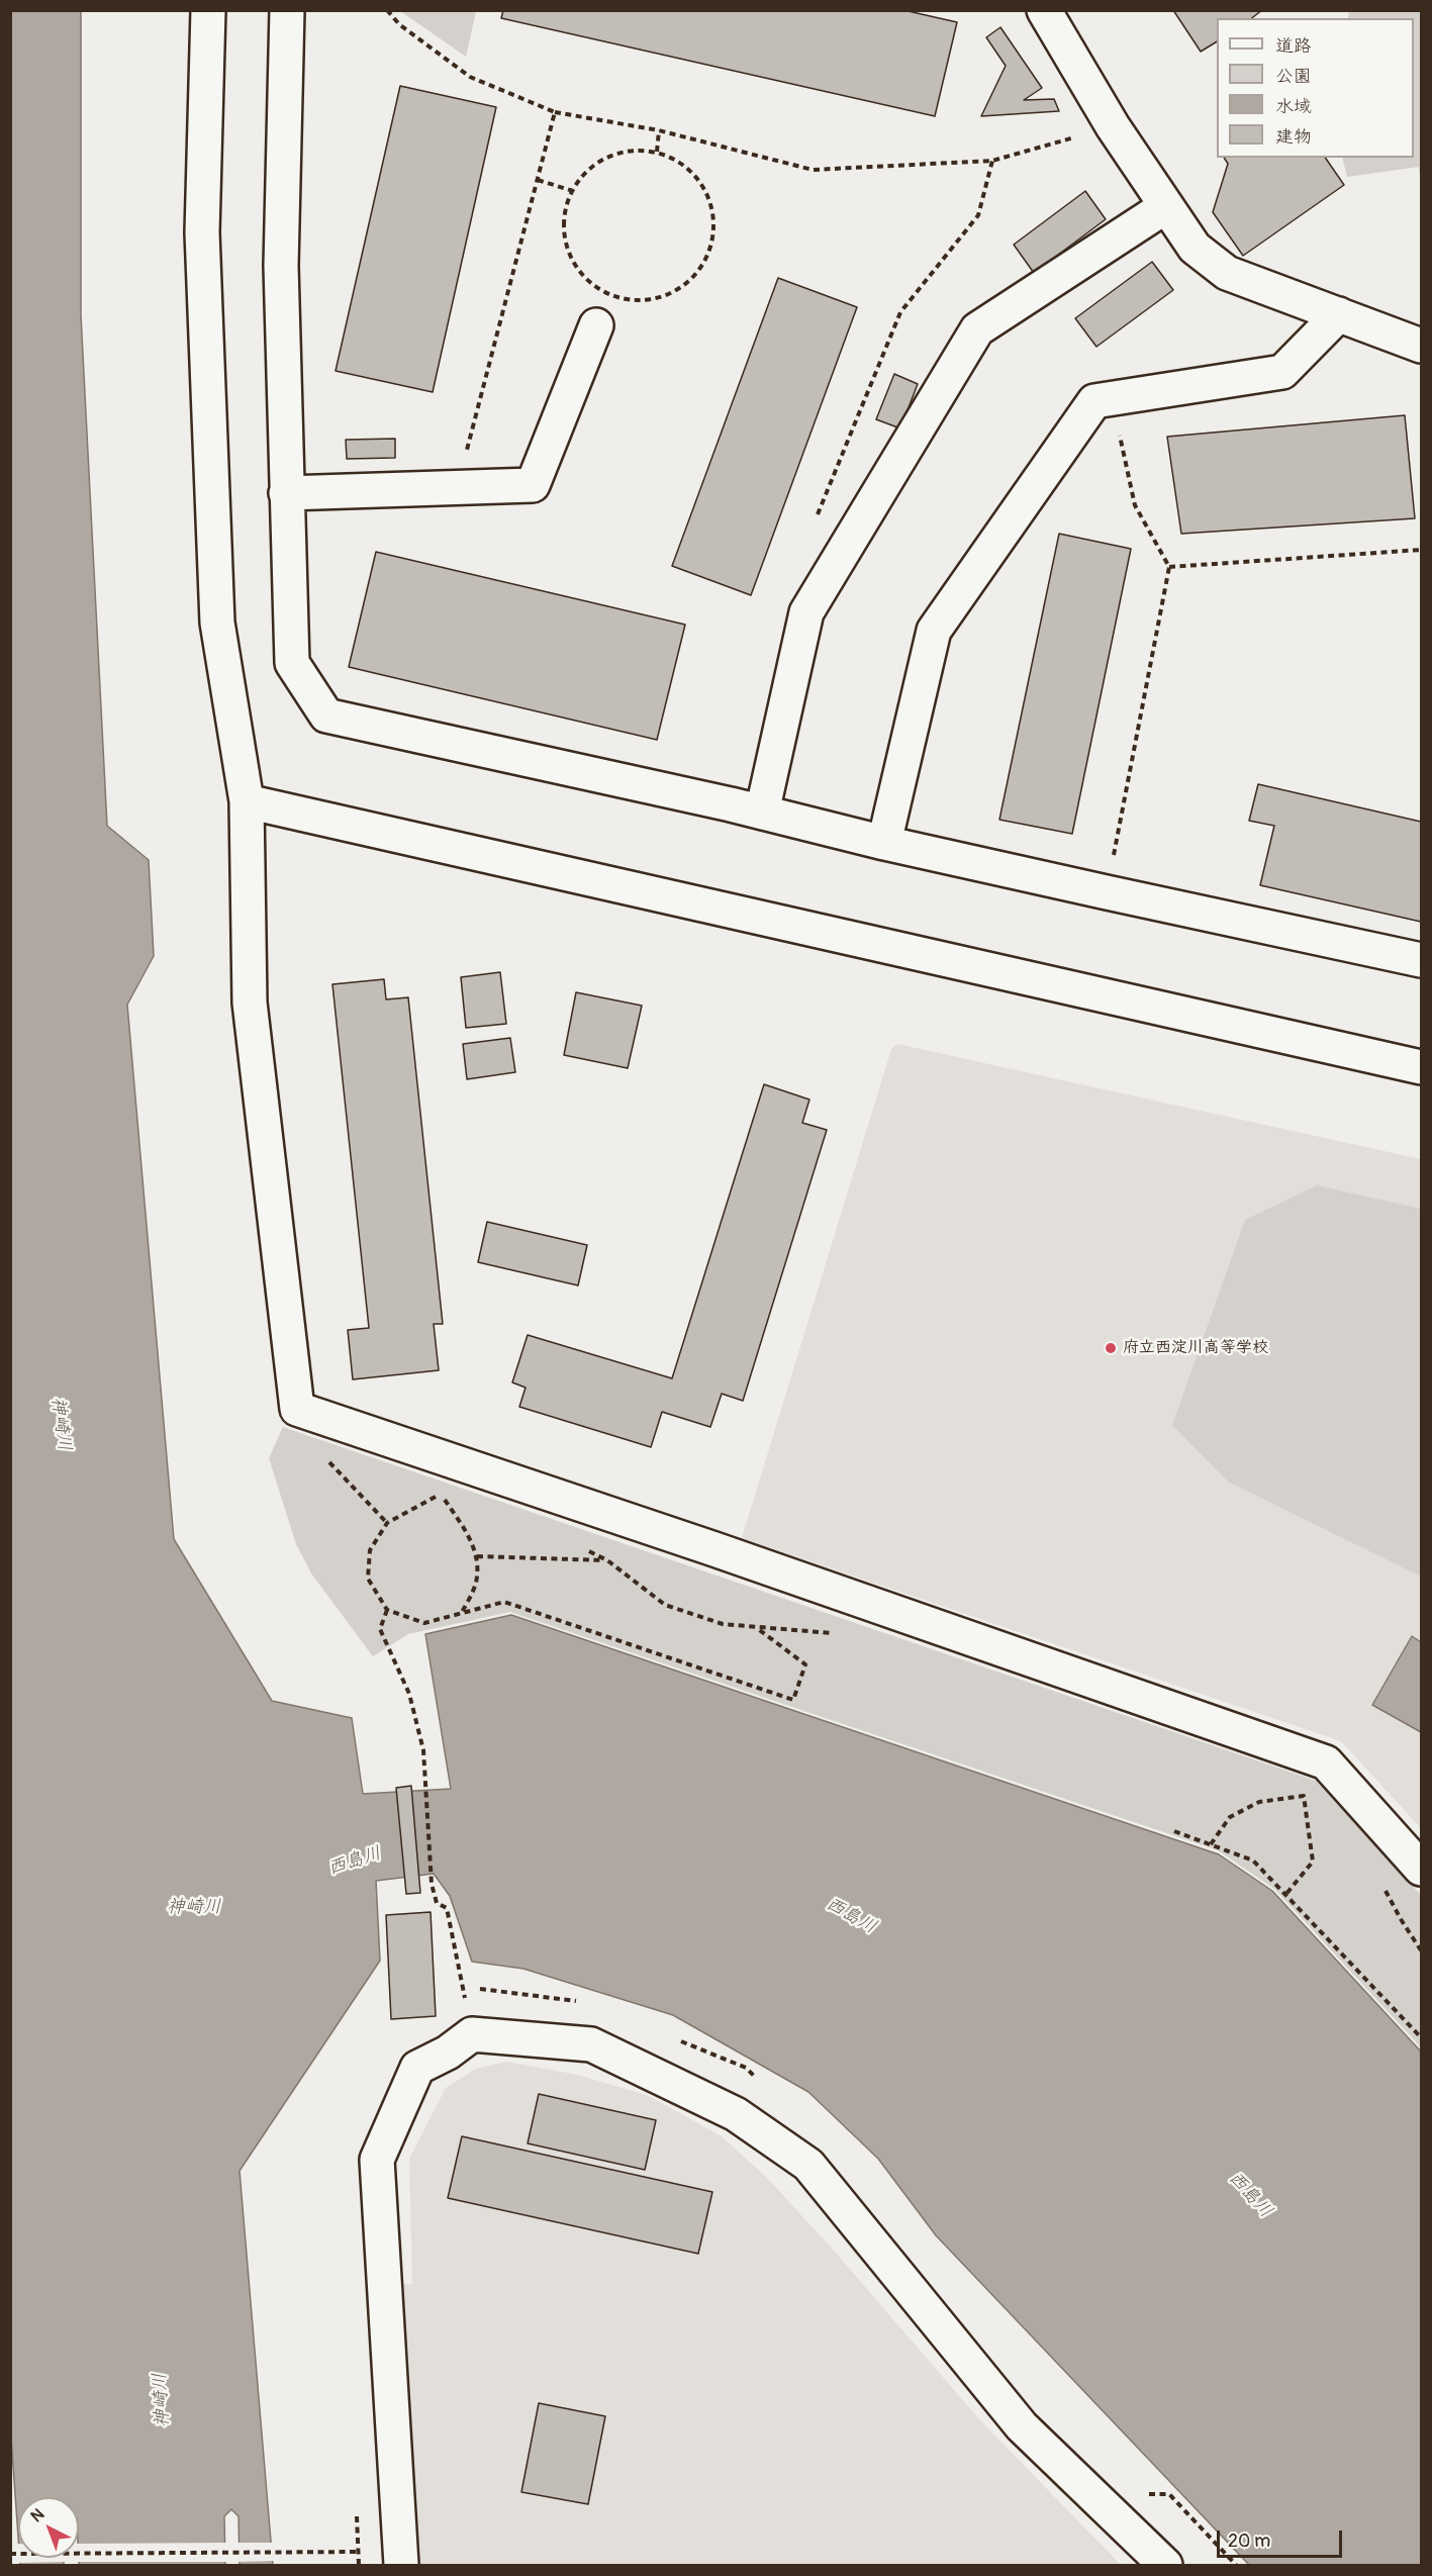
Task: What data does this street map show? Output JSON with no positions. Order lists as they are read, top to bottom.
{
  "water": ["神崎川", "西島川"],
  "places": ["府立西淀川高等学校"],
  "legend": [
    "道路",
    "公園",
    "水域",
    "建物"
  ],
  "scale_bar": "20 m",
  "north": "top left"
}
